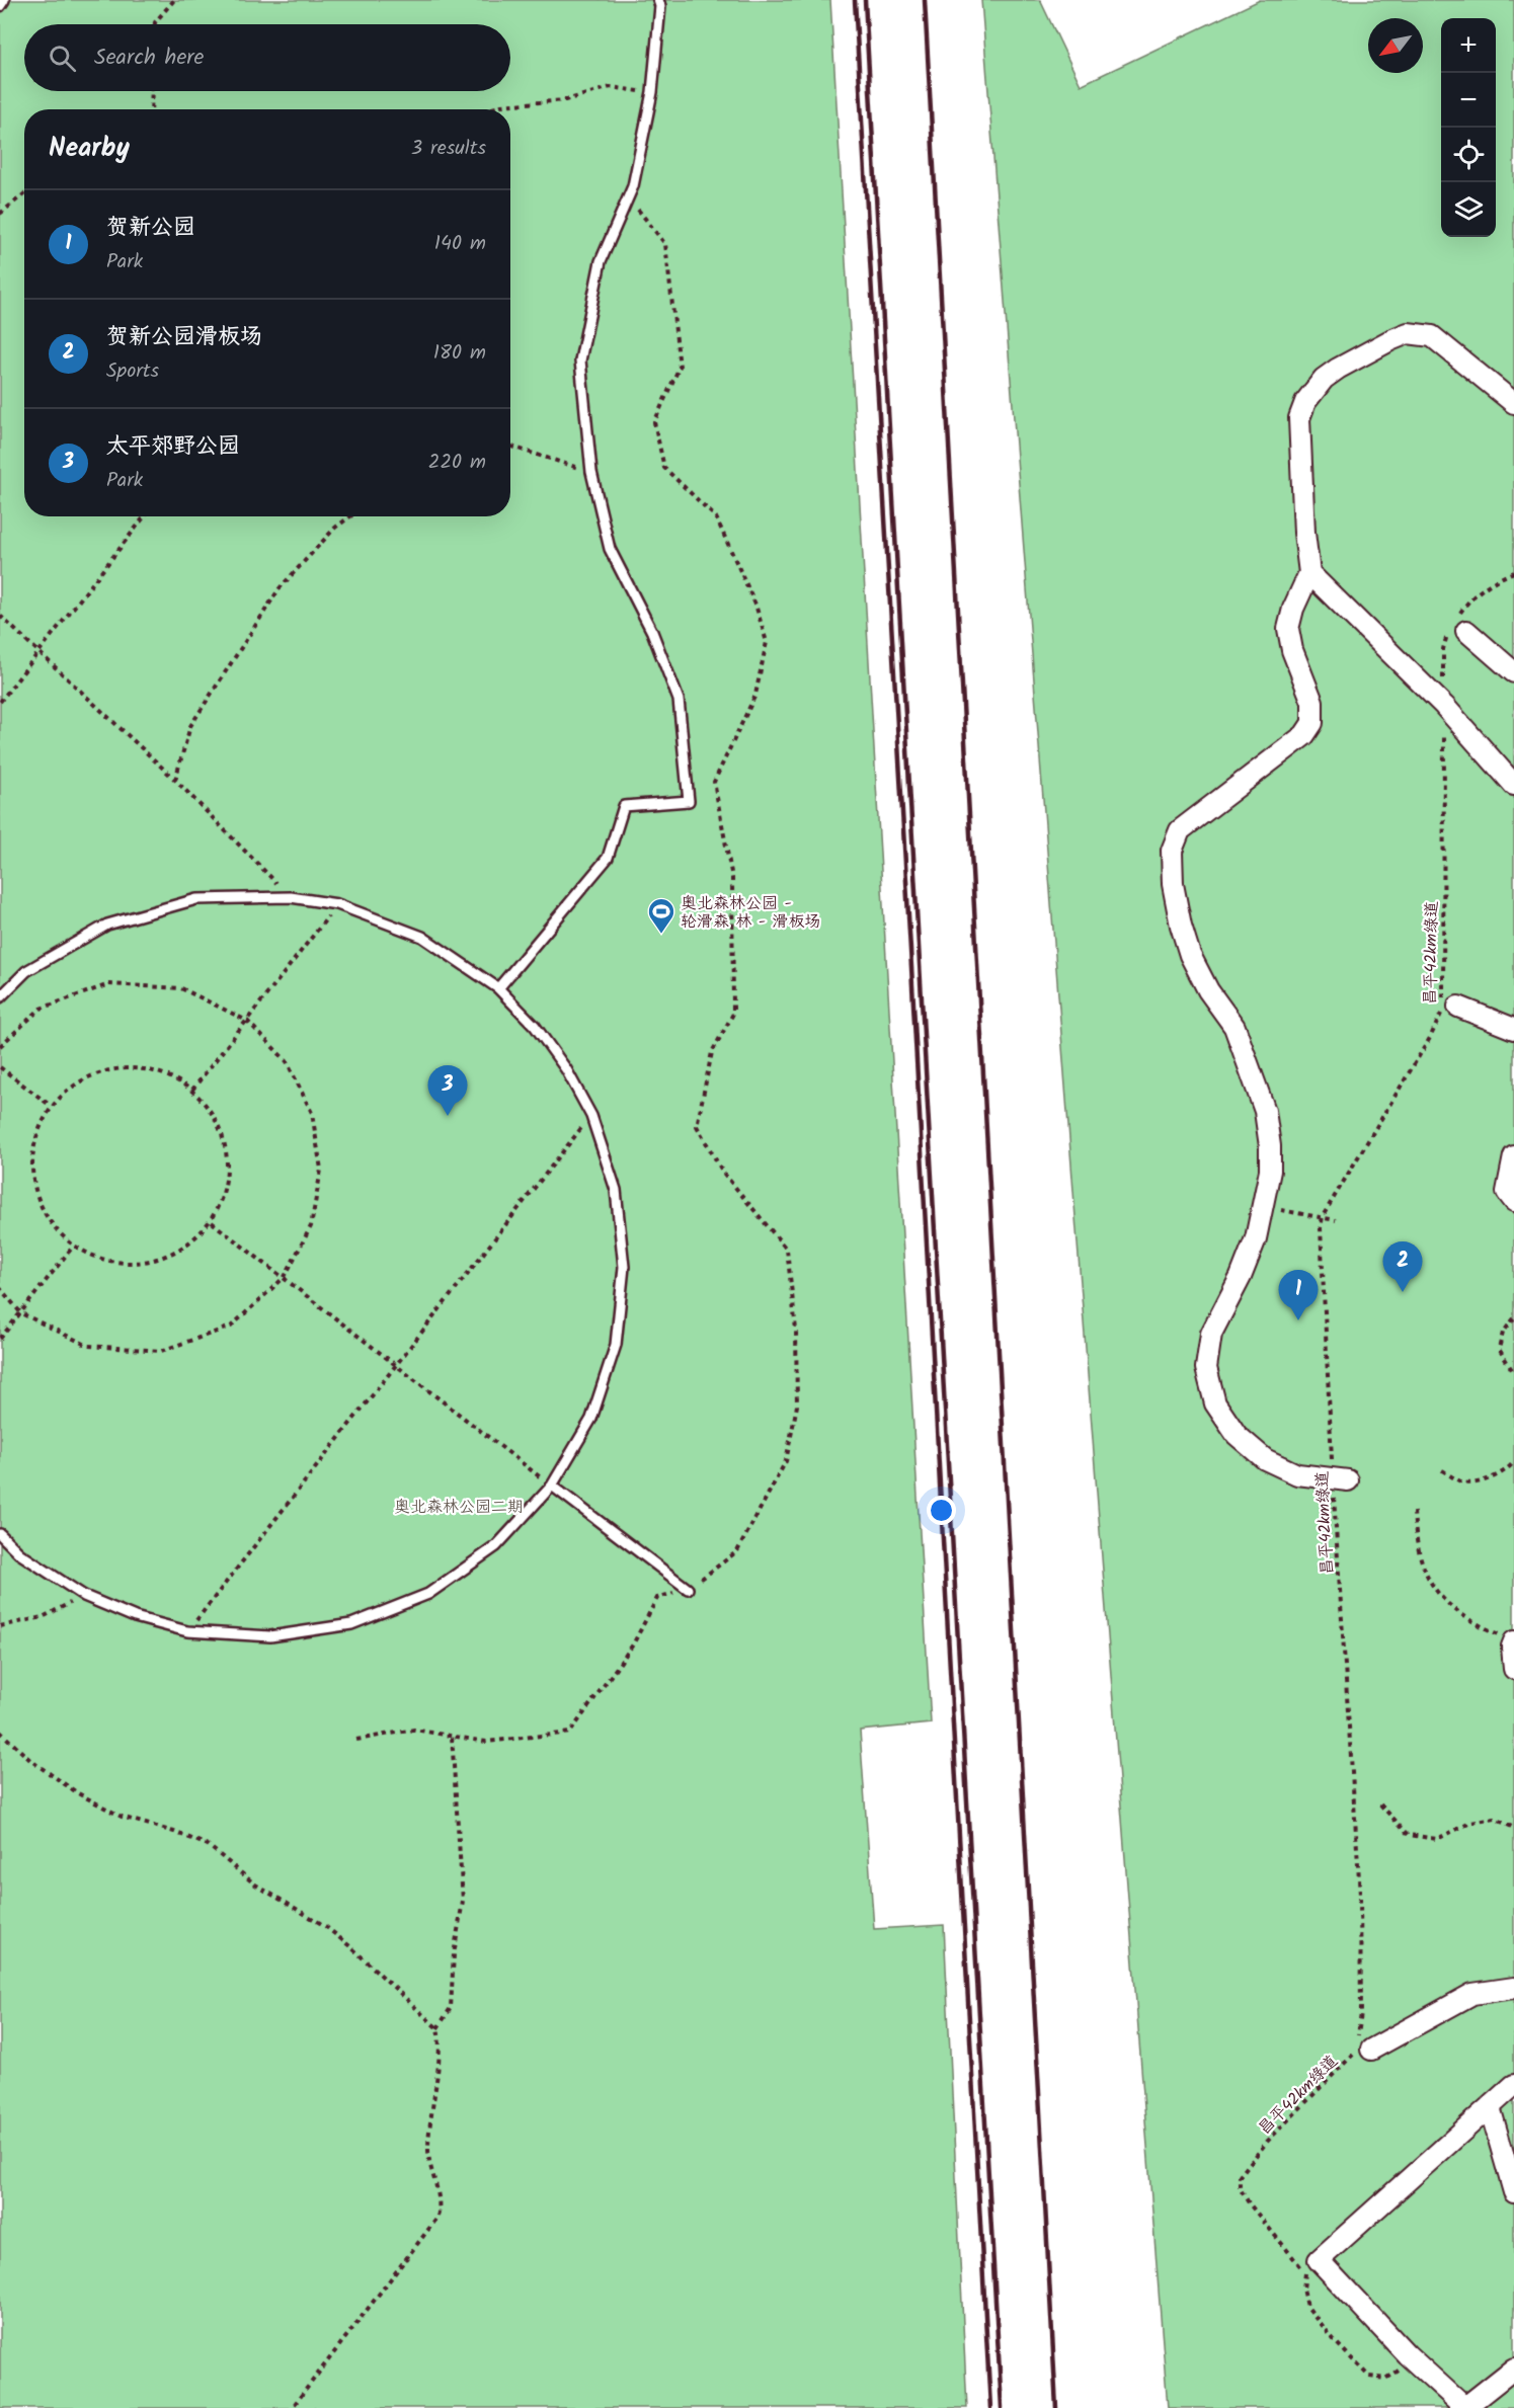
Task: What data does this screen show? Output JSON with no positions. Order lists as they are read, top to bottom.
{
  "streets": {
    "path": ["昌平42km绿道"]
  },
  "parks": ["奥北森林公园二期"],
  "places": {
    "sports": ["奥北森林公园 - 轮滑森 林 - 滑板场"]
  },
  "north": "bottom left",
  "page": {
    "map_buttons": ["+", "−"],
    "search": "Search here",
    "heading": ["Nearby", "3 results"],
    "list": [
      {
        "mark": "1",
        "name": "贺新公园",
        "note": "Park",
        "value": "140 m"
      },
      {
        "mark": "2",
        "name": "贺新公园滑板场",
        "note": "Sports",
        "value": "180 m"
      },
      {
        "mark": "3",
        "name": "太平郊野公园",
        "note": "Park",
        "value": "220 m"
      }
    ],
    "pins": ["3", "2", "1"]
  }
}
